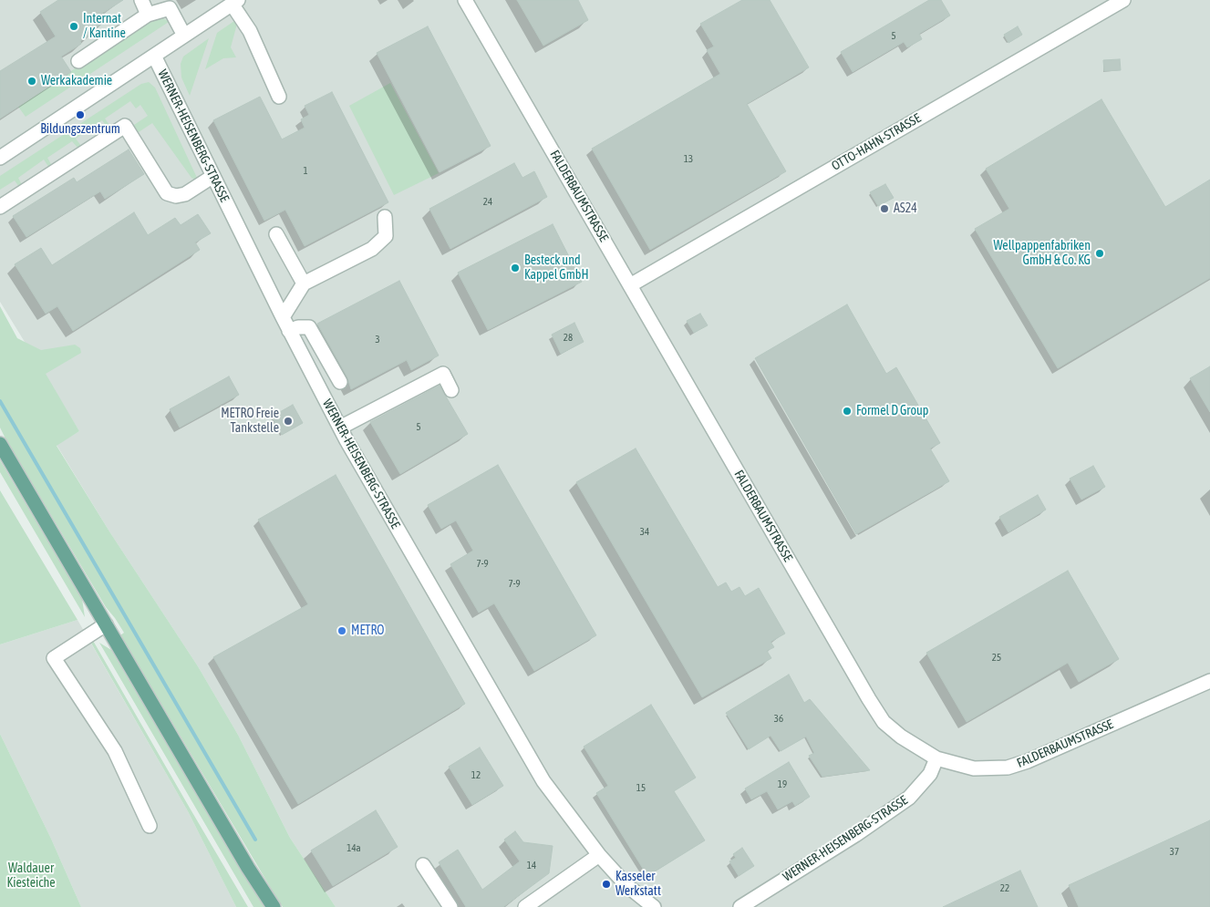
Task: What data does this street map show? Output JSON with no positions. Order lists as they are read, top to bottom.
{
  "streets": {
    "street": ["WERNER-HEISENBERG-STRASSE", "OTTO-HAHN-STRASSE", "FALDERBAUMSTRASSE"]
  },
  "crossings": [
    ["WERNER-HEISENBERG-STRASSE", "FALDERBAUMSTRASSE"],
    ["OTTO-HAHN-STRASSE", "FALDERBAUMSTRASSE"]
  ],
  "parks": ["Waldauer Kiesteiche"],
  "places": [
    "Internat / Kantine",
    "Werkakademie",
    "Bildungszentrum",
    "AS24",
    "Wellpappenfabriken GmbH & Co. KG",
    "Besteck und Kappel GmbH",
    "Formel D Group",
    "METRO Freie Tankstelle",
    "METRO",
    "Kasseler Werkstatt"
  ],
  "house_numbers": [
    "5",
    "13",
    "1",
    "24",
    "28",
    "3",
    "5",
    "34",
    "7-9",
    "7-9",
    "25",
    "36",
    "12",
    "19",
    "15",
    "14a",
    "37",
    "14",
    "22"
  ]
}
